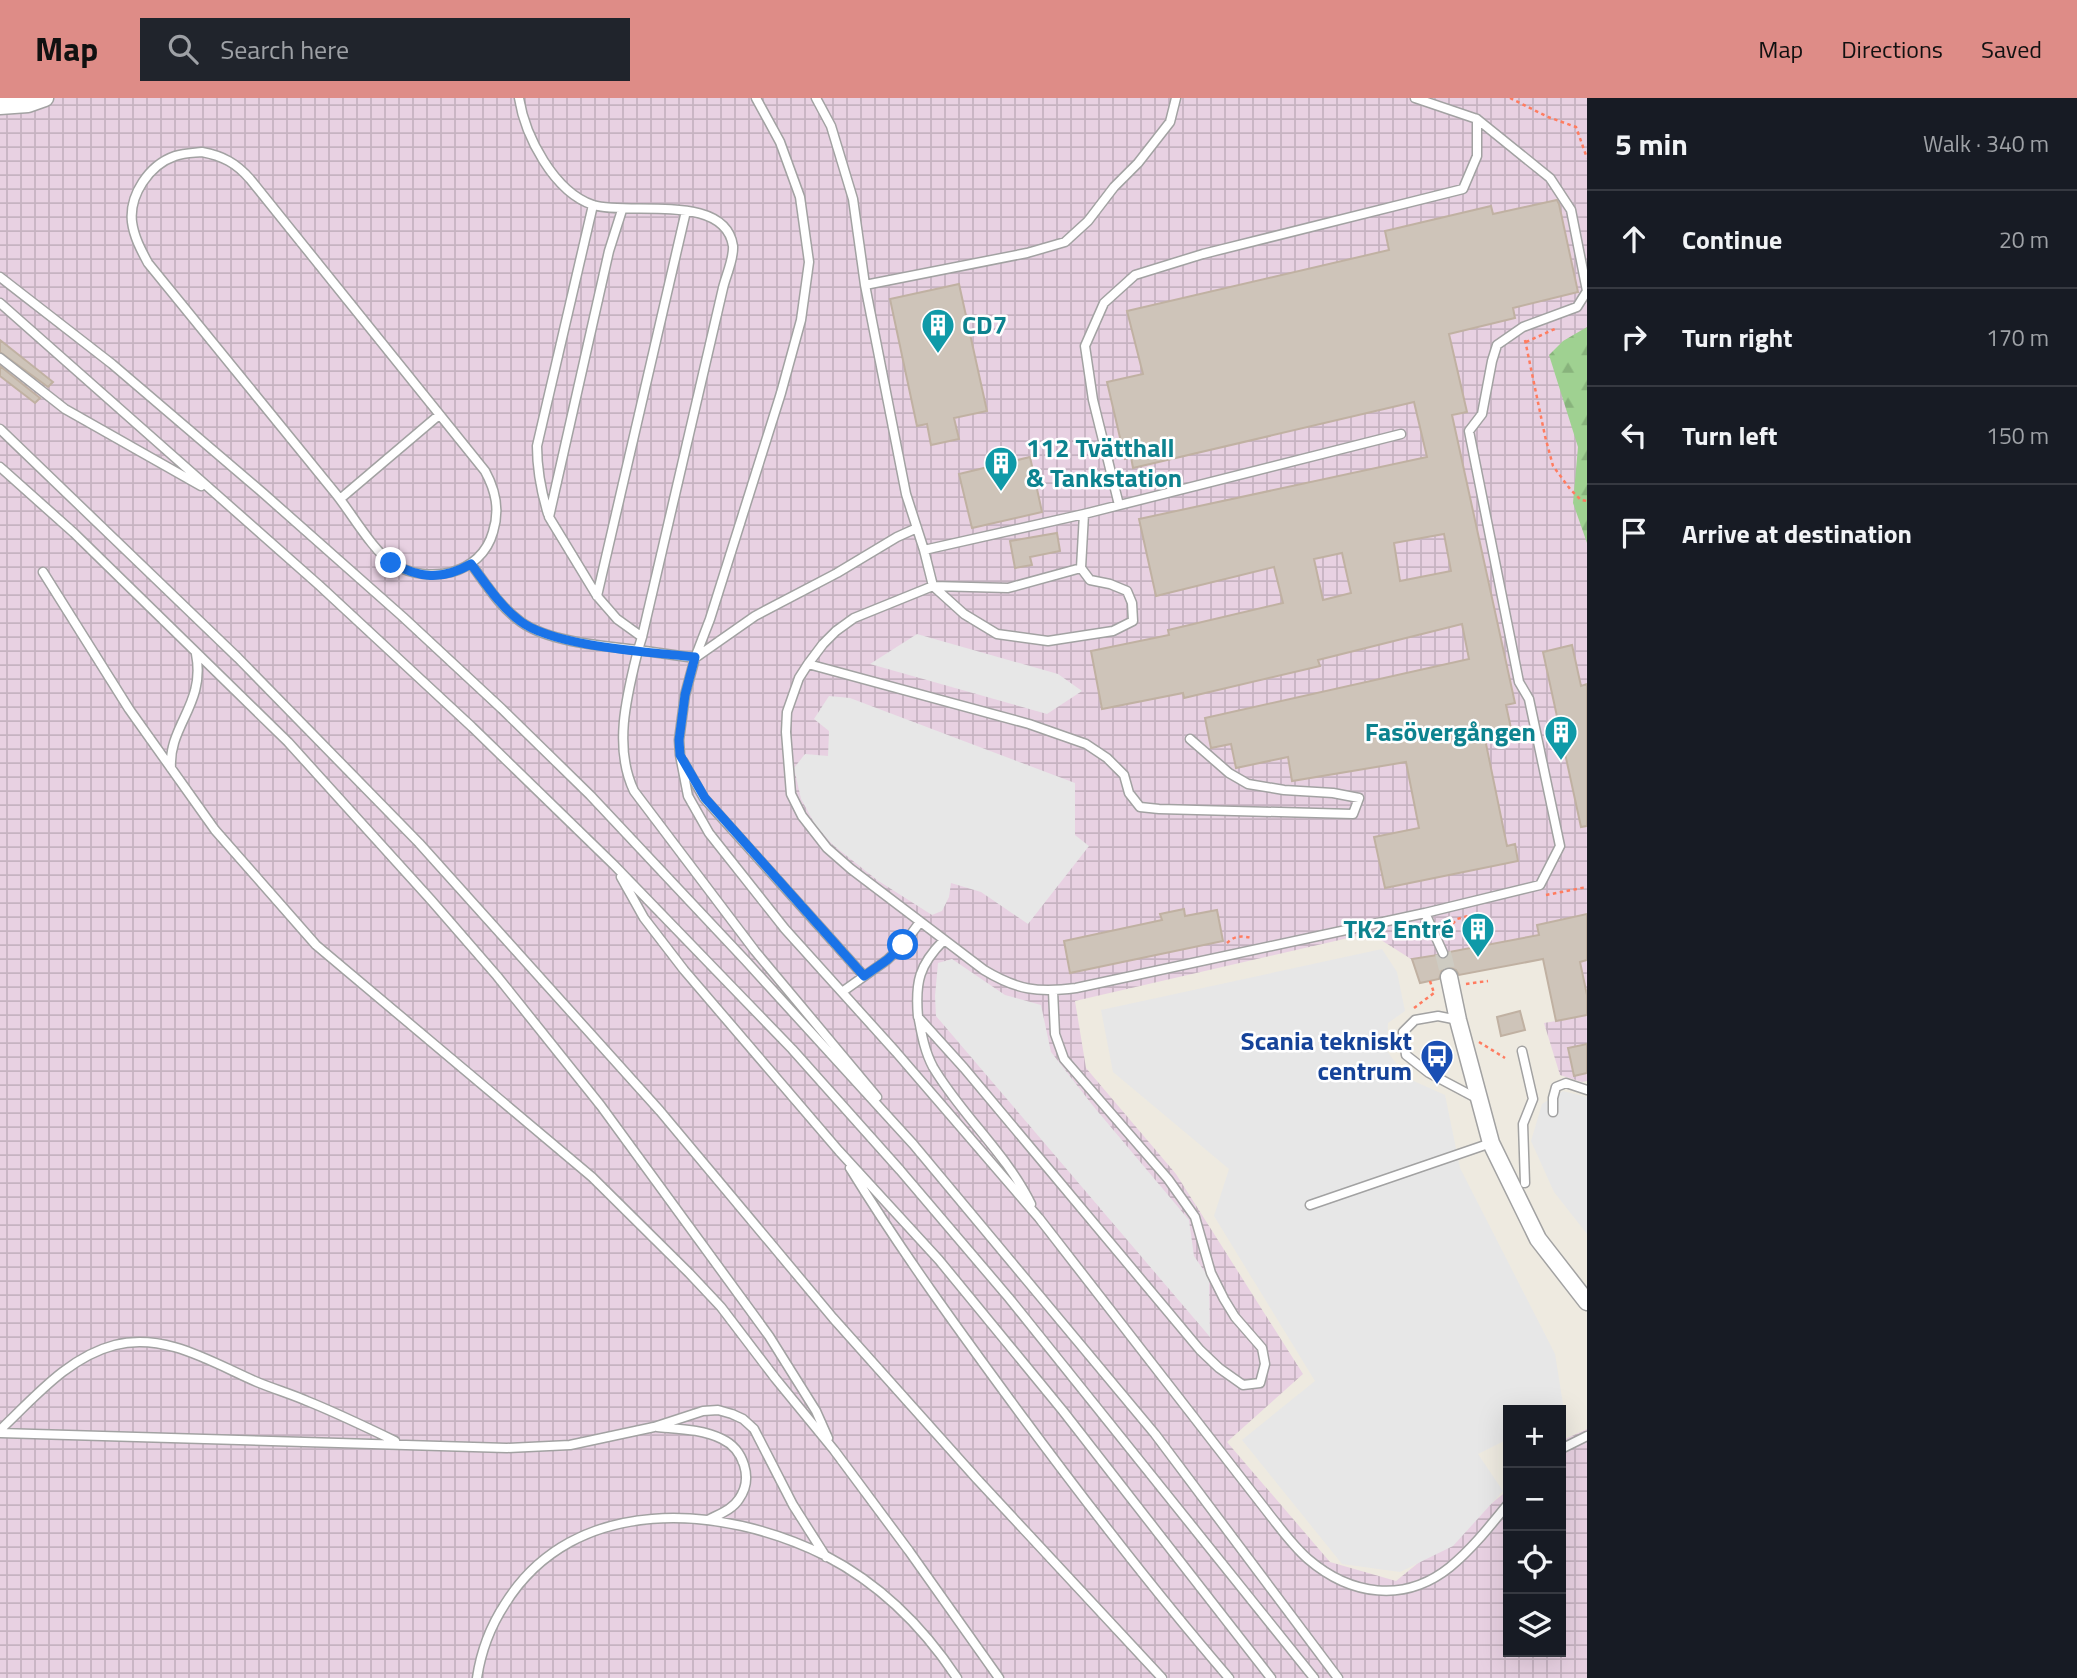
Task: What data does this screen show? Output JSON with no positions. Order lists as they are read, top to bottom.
{
  "places": {
    "building": [
      "CD7",
      "112 Tvätthall & Tankstation",
      "Fasövergången",
      "TK2 Entré"
    ],
    "bus stop": ["Scania tekniskt centrum"]
  },
  "page": {
    "header": "Map",
    "search": "Search here",
    "nav": ["Map", "Directions", "Saved"],
    "heading": ["5 min", "Walk · 340 m"],
    "list": [
      ["Continue", "20 m"],
      ["Turn right", "170 m"],
      ["Turn left", "150 m"],
      "Arrive at destination"
    ],
    "map_buttons": ["+", "−"]
  }
}
